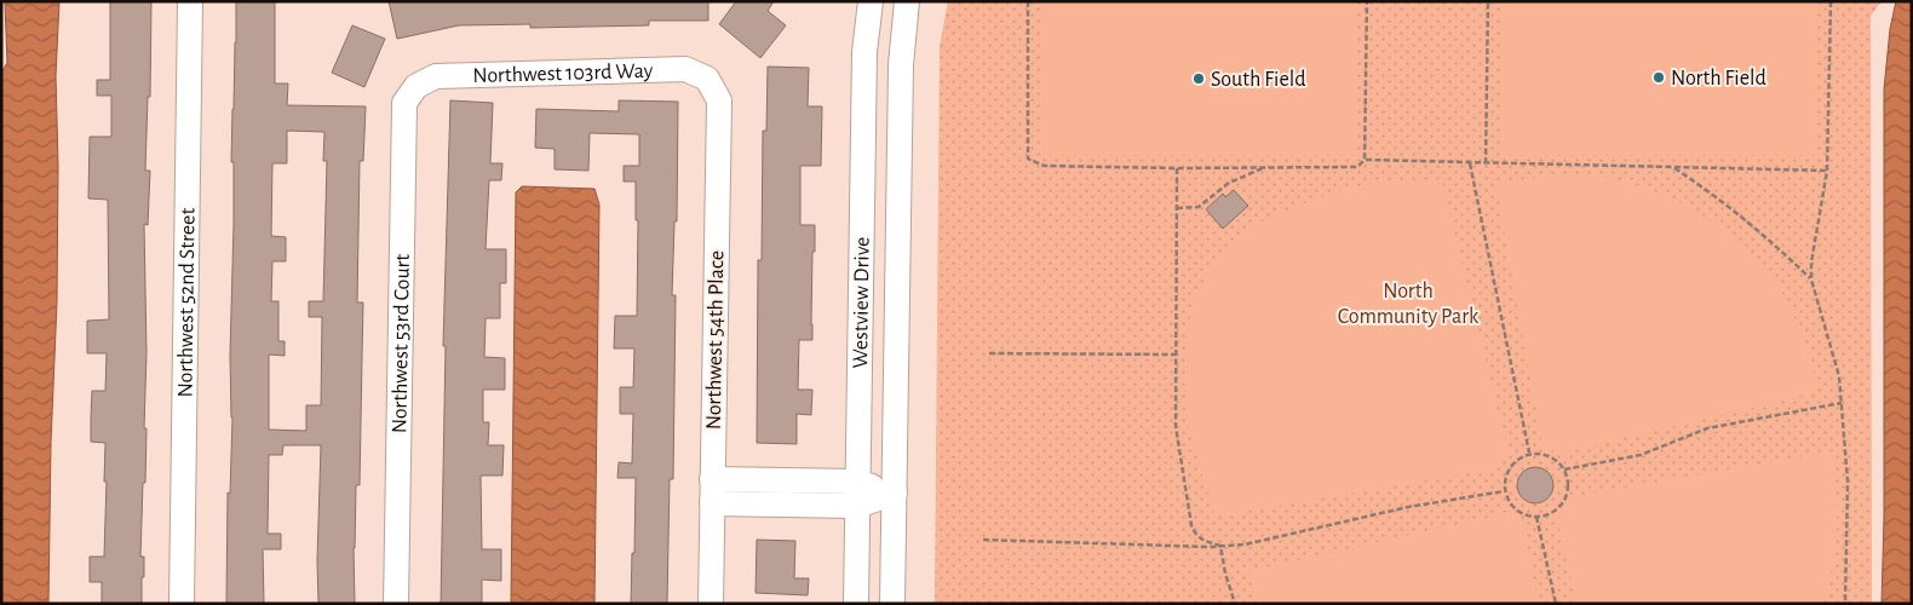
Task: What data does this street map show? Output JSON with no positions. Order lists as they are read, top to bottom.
{
  "streets": {
    "street": [
      "Northwest 103rd Way",
      "Northwest 52nd Street",
      "Westview Drive",
      "Northwest 54th Place",
      "Northwest 53rd Court"
    ]
  },
  "crossings": [
    ["Northwest 103rd Way", "Northwest 54th Place"],
    ["Northwest 103rd Way", "Northwest 53rd Court"]
  ],
  "parks": ["North Community Park"],
  "places": ["North Field", "South Field"]
}
